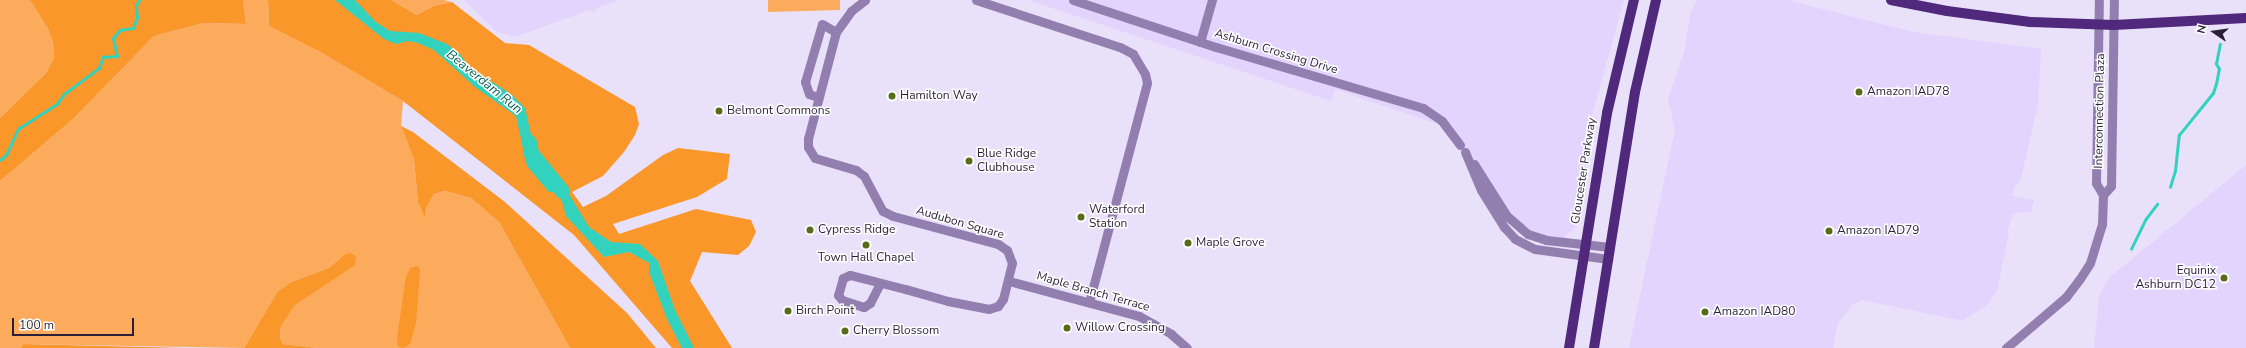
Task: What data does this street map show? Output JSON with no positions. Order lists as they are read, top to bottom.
{
  "streets": {
    "main road": ["Gloucester Parkway"],
    "street": [
      "Ashburn Crossing Drive",
      "Interconnection Plaza",
      "Audubon Square",
      "Maple Branch Terrace"
    ]
  },
  "crossings": [
    ["Audubon Square", "Maple Branch Terrace"]
  ],
  "water": ["Beaverdam Run"],
  "places": [
    "Amazon IAD78",
    "Hamilton Way",
    "Belmont Commons",
    "Blue Ridge Clubhouse",
    "Waterford Station",
    "Cypress Ridge",
    "Amazon IAD79",
    "Maple Grove",
    "Town Hall Chapel",
    "Equinix Ashburn DC12",
    "Birch Point",
    "Amazon IAD80",
    "Willow Crossing",
    "Cherry Blossom"
  ],
  "scale_bar": "100 m",
  "north": "left"
}
